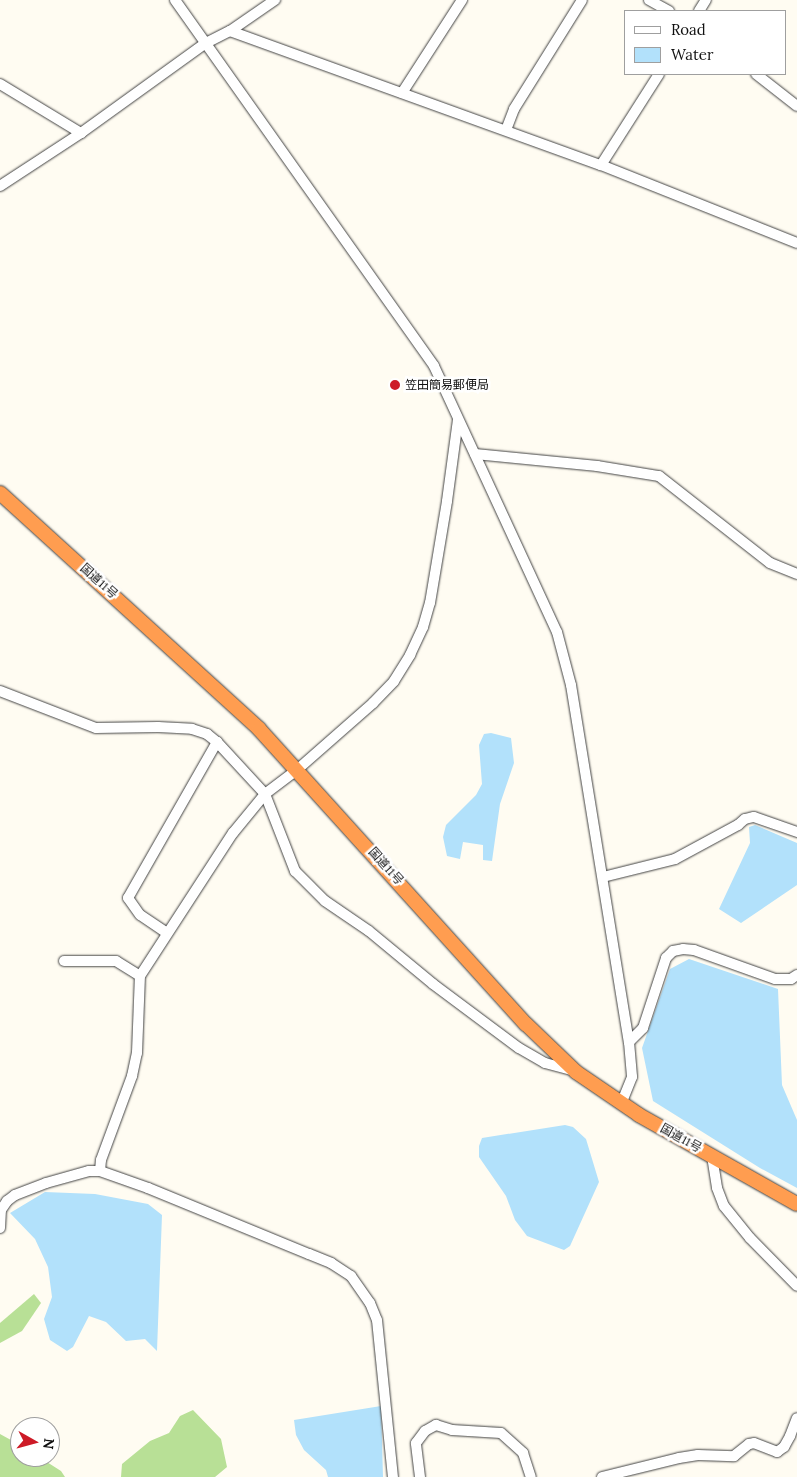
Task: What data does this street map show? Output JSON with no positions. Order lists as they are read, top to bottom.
{
  "streets": {
    "highway": ["国道11号"]
  },
  "places": ["笠田簡易郵便局"],
  "legend": ["Road", "Water"],
  "north": "right"
}
